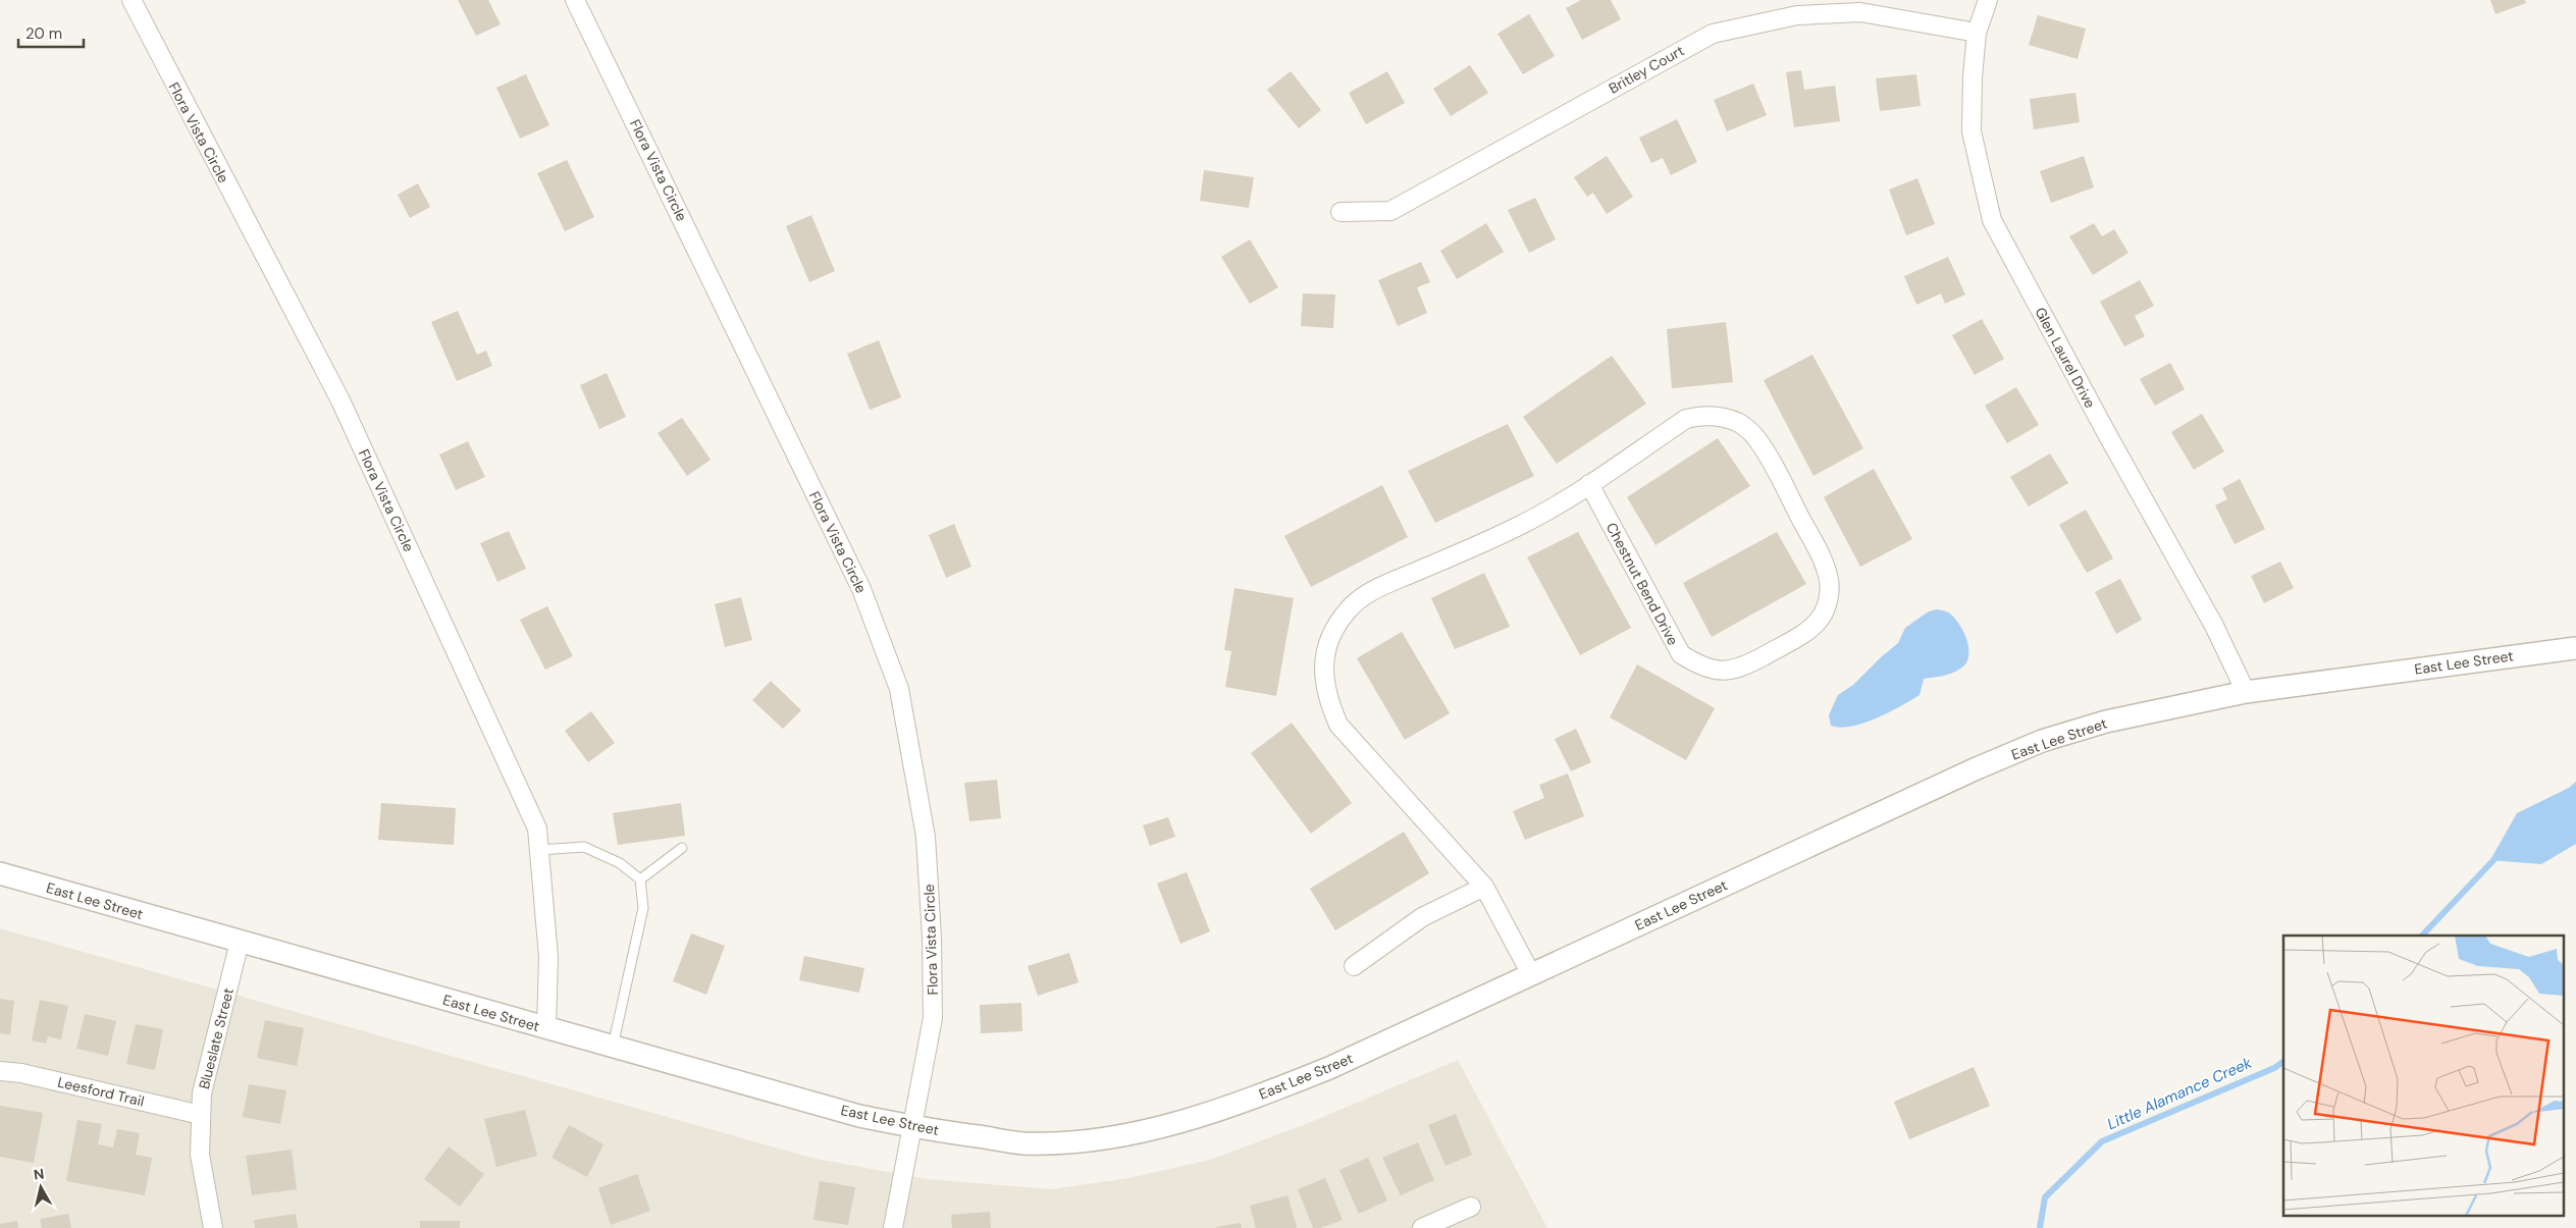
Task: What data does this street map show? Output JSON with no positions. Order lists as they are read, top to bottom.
{
  "streets": {
    "street": [
      "Britley Court",
      "Flora Vista Circle",
      "Glen Laurel Drive",
      "Chestnut Bend Drive",
      "East Lee Street",
      "Blueslate Street",
      "Leesford Trail"
    ]
  },
  "crossings": [
    ["Britley Court", "Glen Laurel Drive"],
    ["Flora Vista Circle", "East Lee Street"],
    ["Glen Laurel Drive", "East Lee Street"],
    ["Chestnut Bend Drive", "East Lee Street"],
    ["East Lee Street", "Blueslate Street"],
    ["Blueslate Street", "Leesford Trail"]
  ],
  "water": ["Little Alamance Creek"],
  "scale_bar": "20 m",
  "north": "top"
}
